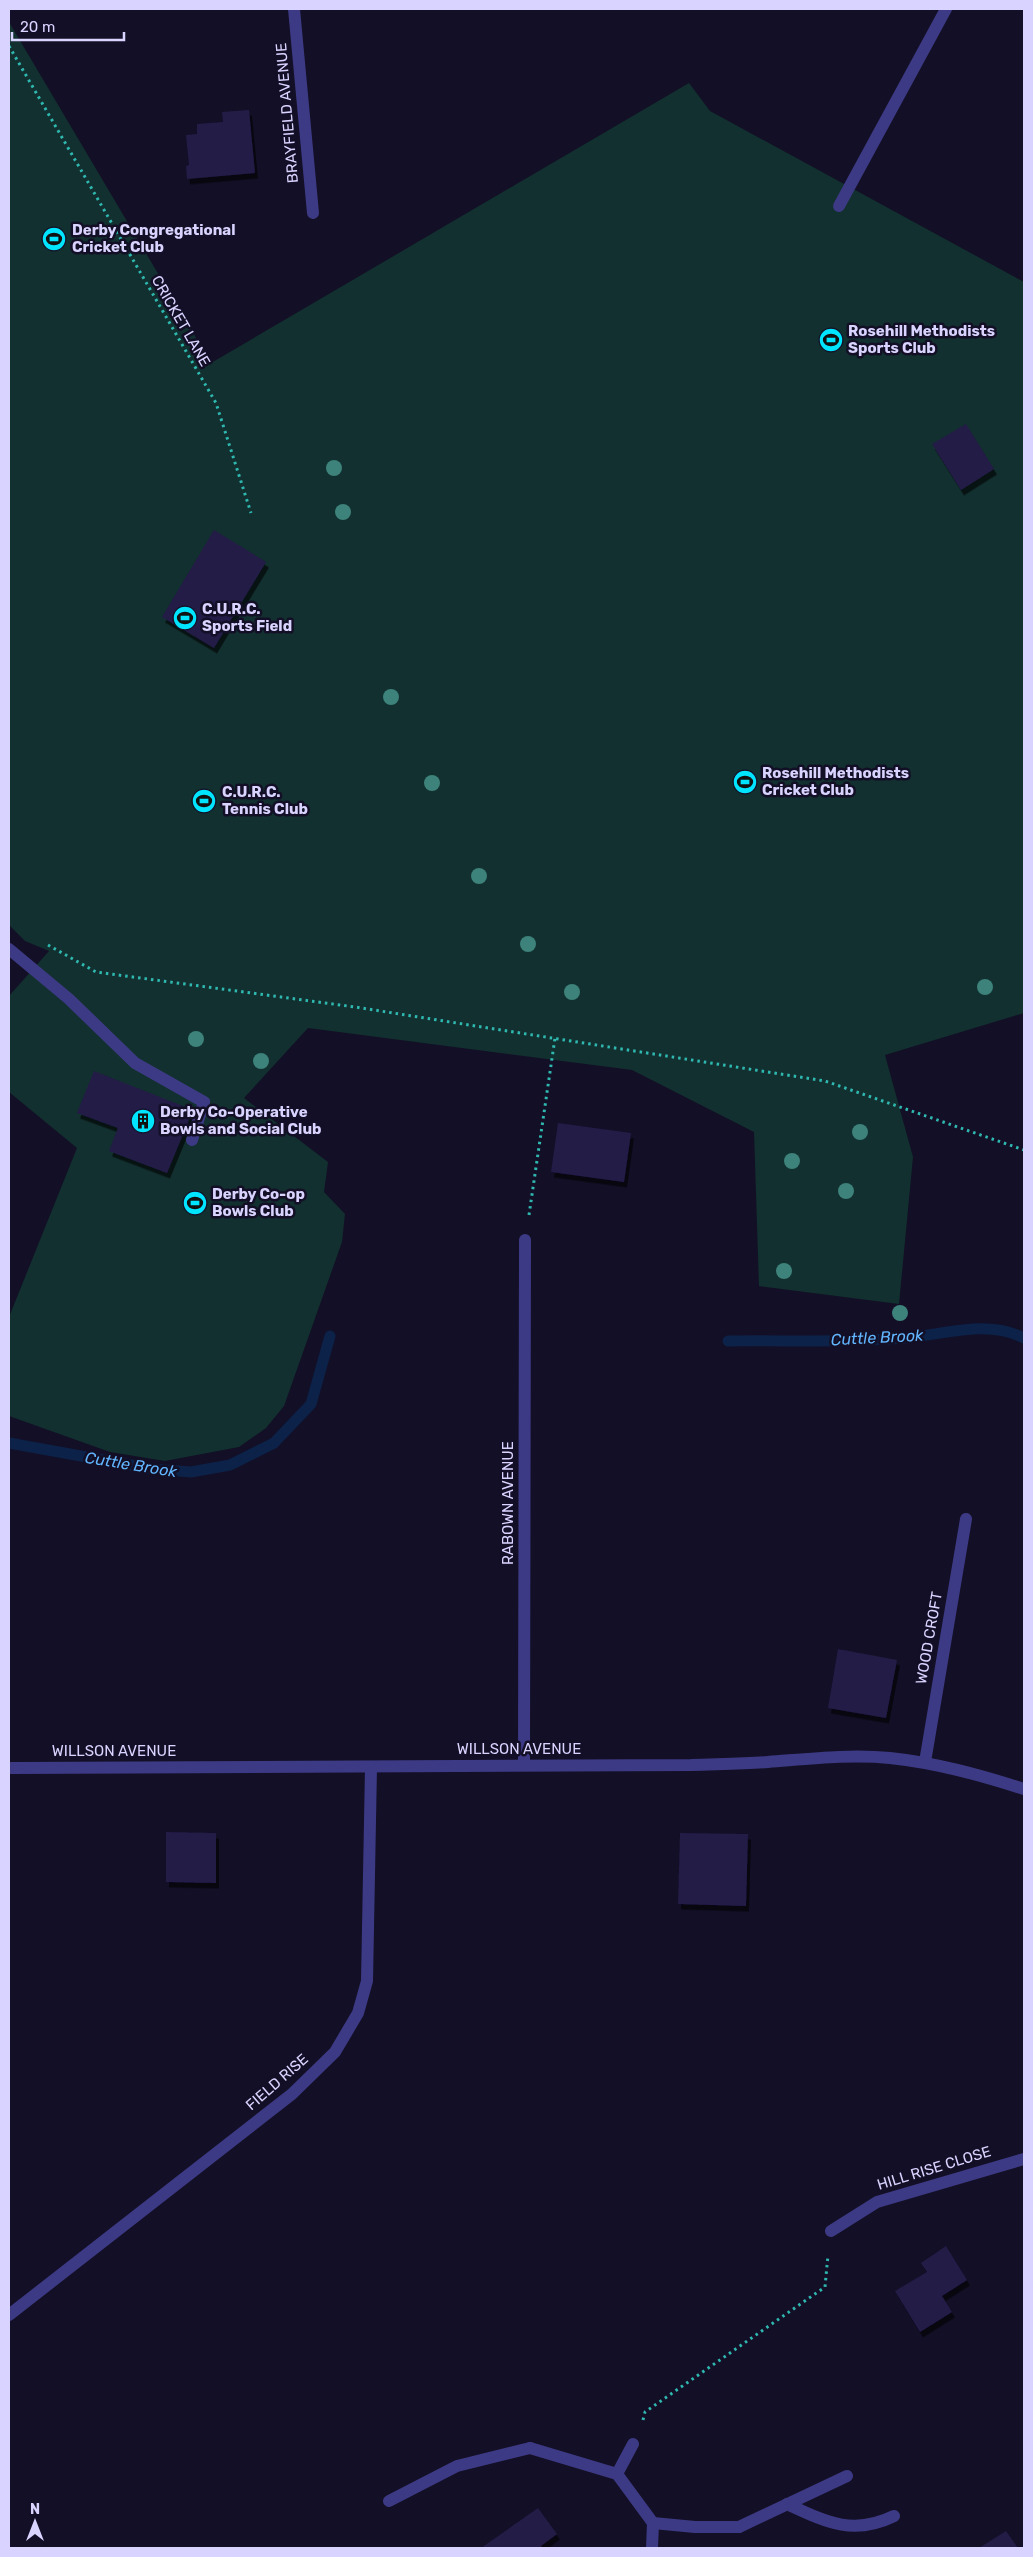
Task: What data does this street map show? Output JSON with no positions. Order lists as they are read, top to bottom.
{
  "streets": {
    "street": [
      "BRAYFIELD AVENUE",
      "RABOWN AVENUE",
      "WOOD CROFT",
      "WILLSON AVENUE",
      "FIELD RISE",
      "HILL RISE CLOSE"
    ],
    "path": ["CRICKET LANE"]
  },
  "crossings": [
    ["RABOWN AVENUE", "WILLSON AVENUE"],
    ["WOOD CROFT", "WILLSON AVENUE"],
    ["WILLSON AVENUE", "FIELD RISE"]
  ],
  "water": ["Cuttle Brook"],
  "places": {
    "sports": [
      "Derby Congregational Cricket Club",
      "Rosehill Methodists Sports Club",
      "C.U.R.C. Sports Field",
      "Rosehill Methodists Cricket Club",
      "C.U.R.C. Tennis Club",
      "Derby Co-op Bowls Club"
    ],
    "building": ["Derby Co-Operative Bowls and Social Club"]
  },
  "scale_bar": "20 m",
  "north": "top"
}
